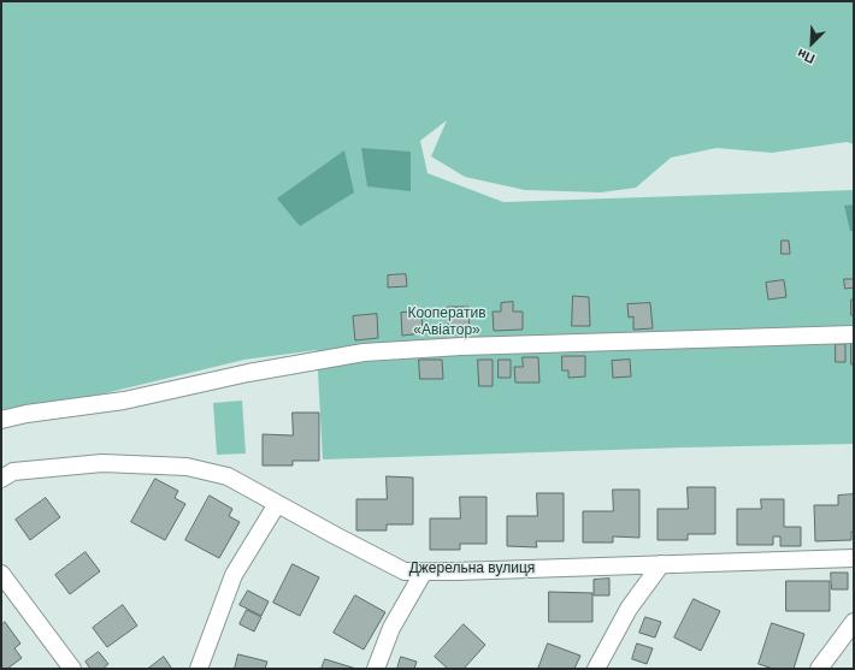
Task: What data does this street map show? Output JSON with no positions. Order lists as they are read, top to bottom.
{
  "streets": {
    "street": ["Джерельна вулиця"]
  },
  "parks": ["Кооператив «Авіатор»"],
  "north": "bottom left"
}
